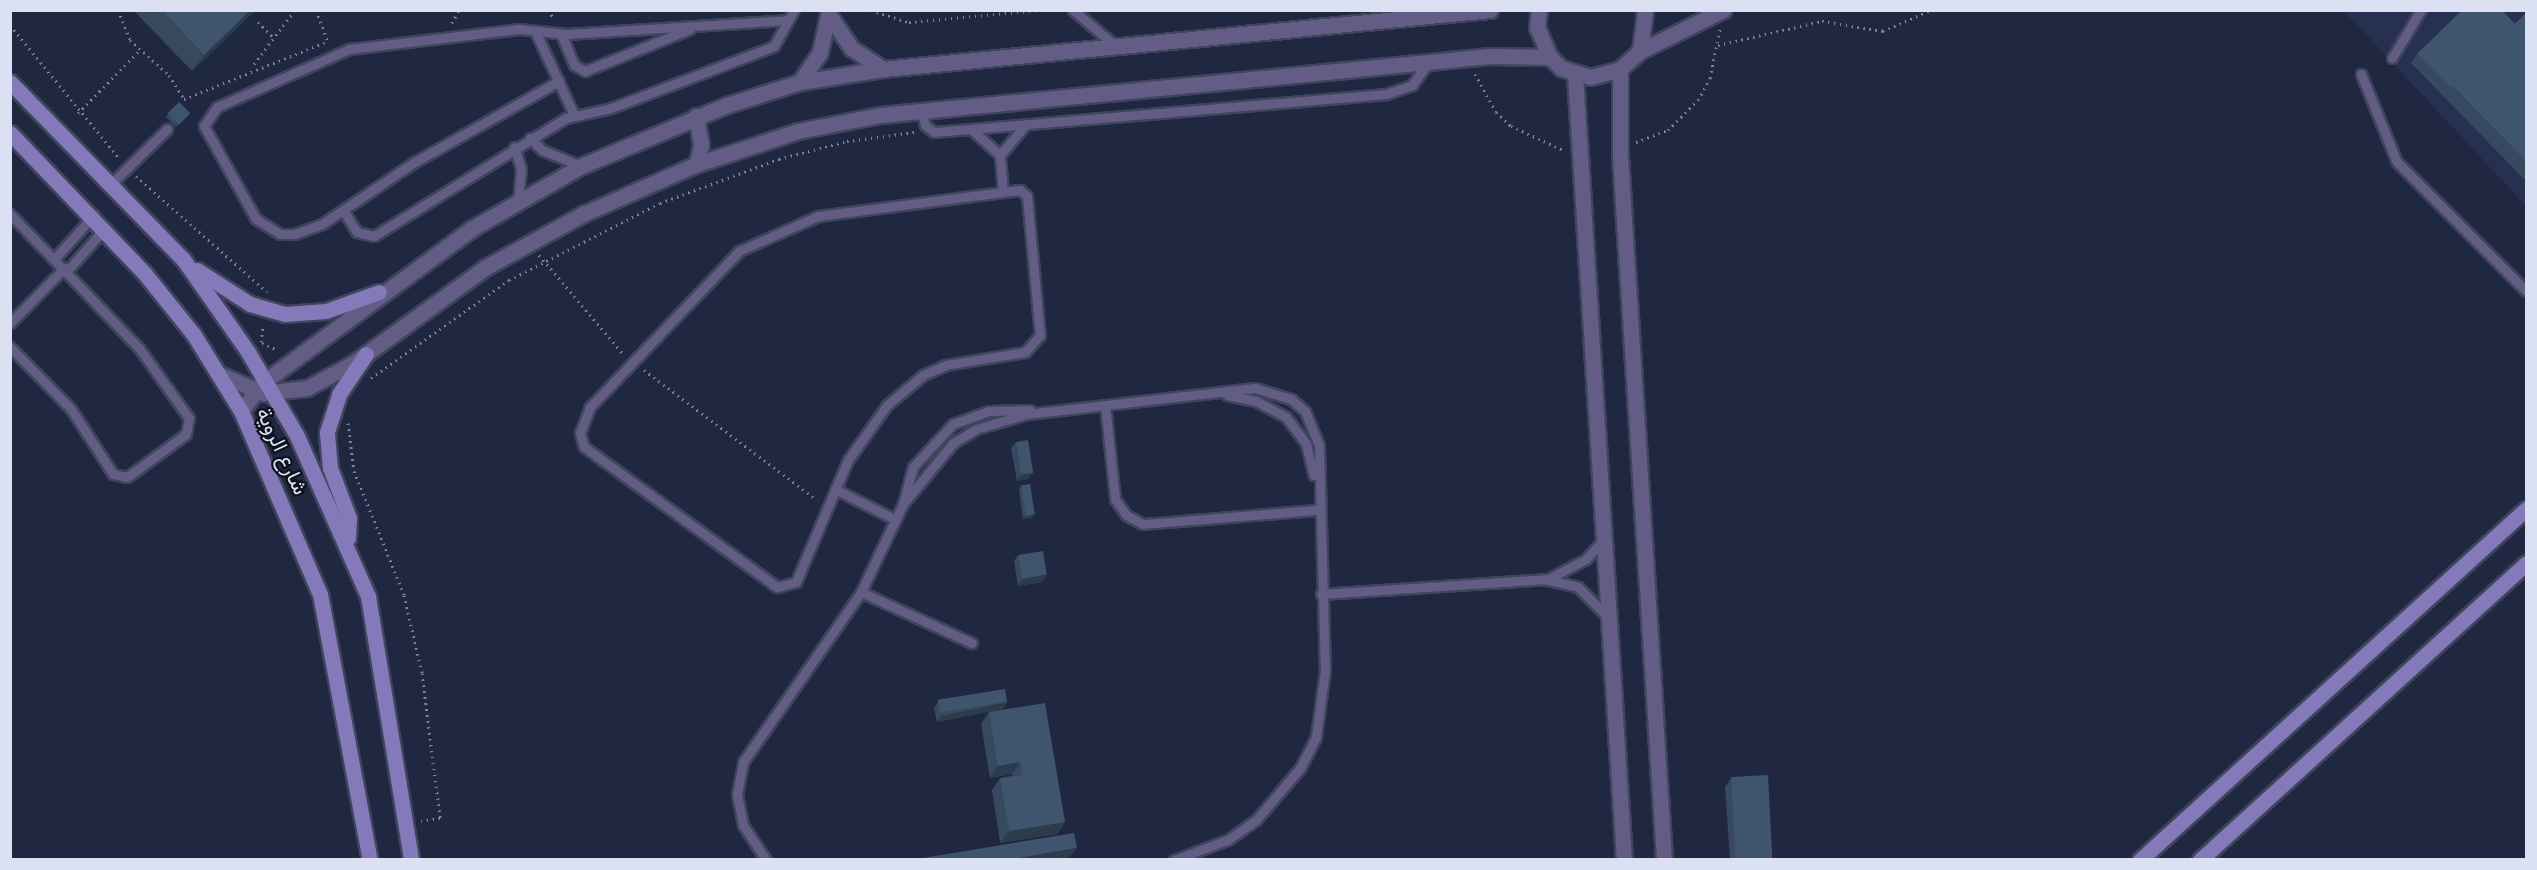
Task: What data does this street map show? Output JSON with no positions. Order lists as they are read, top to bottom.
{
  "streets": {
    "main road": ["شارع الروية"]
  }
}
